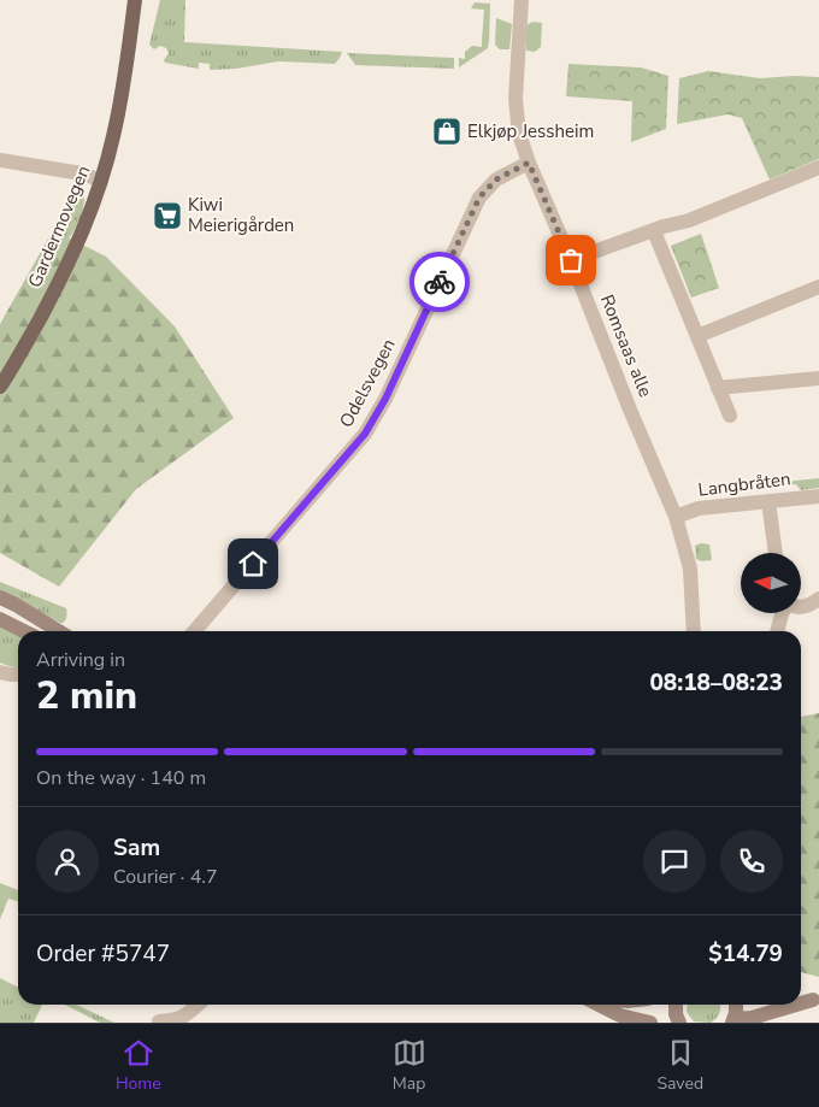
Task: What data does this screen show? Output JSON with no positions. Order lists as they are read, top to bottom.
{
  "streets": {
    "main road": ["Gardermovegen"],
    "street": ["Romsaas alle", "Odelsvegen", "Langbråten"]
  },
  "crossings": [
    ["Romsaas alle", "Odelsvegen"],
    ["Romsaas alle", "Langbråten"]
  ],
  "places": {
    "shop": ["Elkjøp Jessheim"],
    "supermarket": ["Kiwi Meierigården"]
  },
  "north": "left",
  "page": {
    "heading": ["2 min", "Arriving in", "08:18–08:23"],
    "panel": [
      "Sam",
      "Courier · 4.7",
      "Order #5747",
      "$14.79"
    ],
    "bar": "On the way · 140 m",
    "tabs": ["Home", "Map", "Saved"]
  }
}
